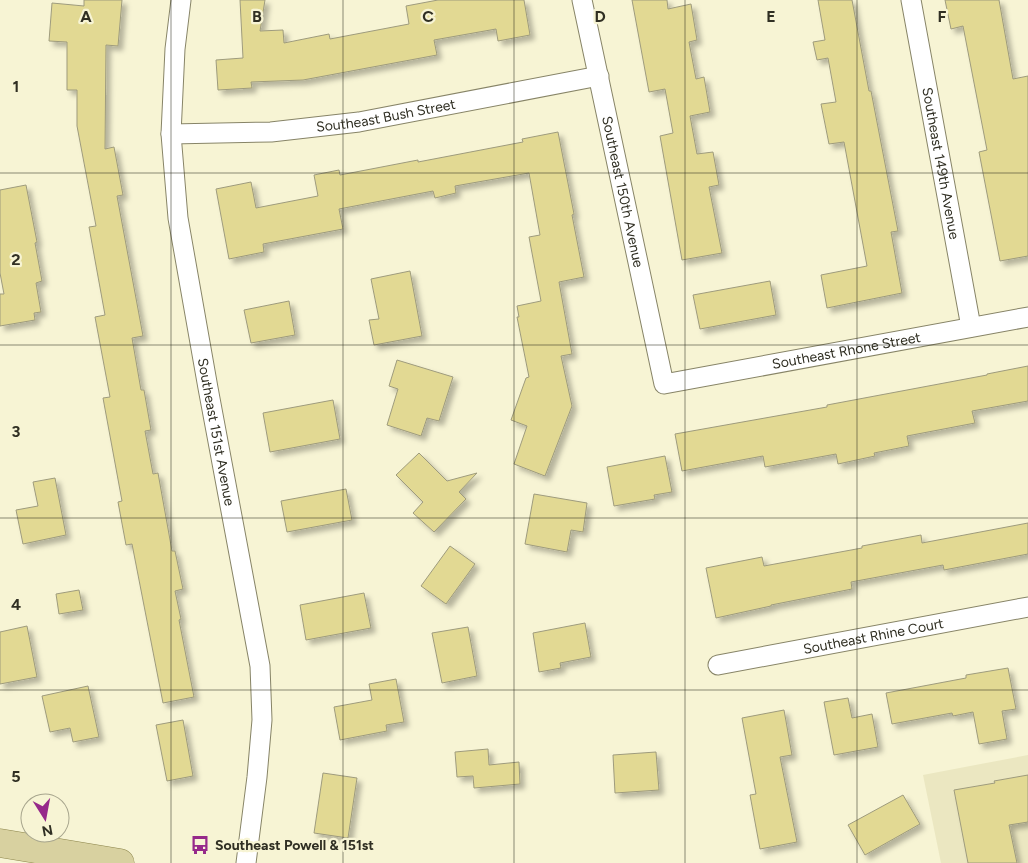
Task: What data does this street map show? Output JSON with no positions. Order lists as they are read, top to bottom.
{
  "streets": {
    "street": [
      "Southeast Bush Street",
      "Southeast 149th Avenue",
      "Southeast 150th Avenue",
      "Southeast Rhone Street",
      "Southeast 151st Avenue",
      "Southeast Rhine Court"
    ]
  },
  "crossings": [
    ["Southeast Bush Street", "Southeast 150th Avenue"],
    ["Southeast Bush Street", "Southeast 151st Avenue"],
    ["Southeast 149th Avenue", "Southeast Rhone Street"],
    ["Southeast 150th Avenue", "Southeast Rhone Street"]
  ],
  "places": {
    "bus stop": ["Southeast Powell & 151st"]
  },
  "north": "bottom",
  "grid": {
    "columns": [
      "A",
      "B",
      "C",
      "D",
      "E",
      "F"
    ],
    "rows": [
      "1",
      "2",
      "3",
      "4",
      "5"
    ]
  }
}
